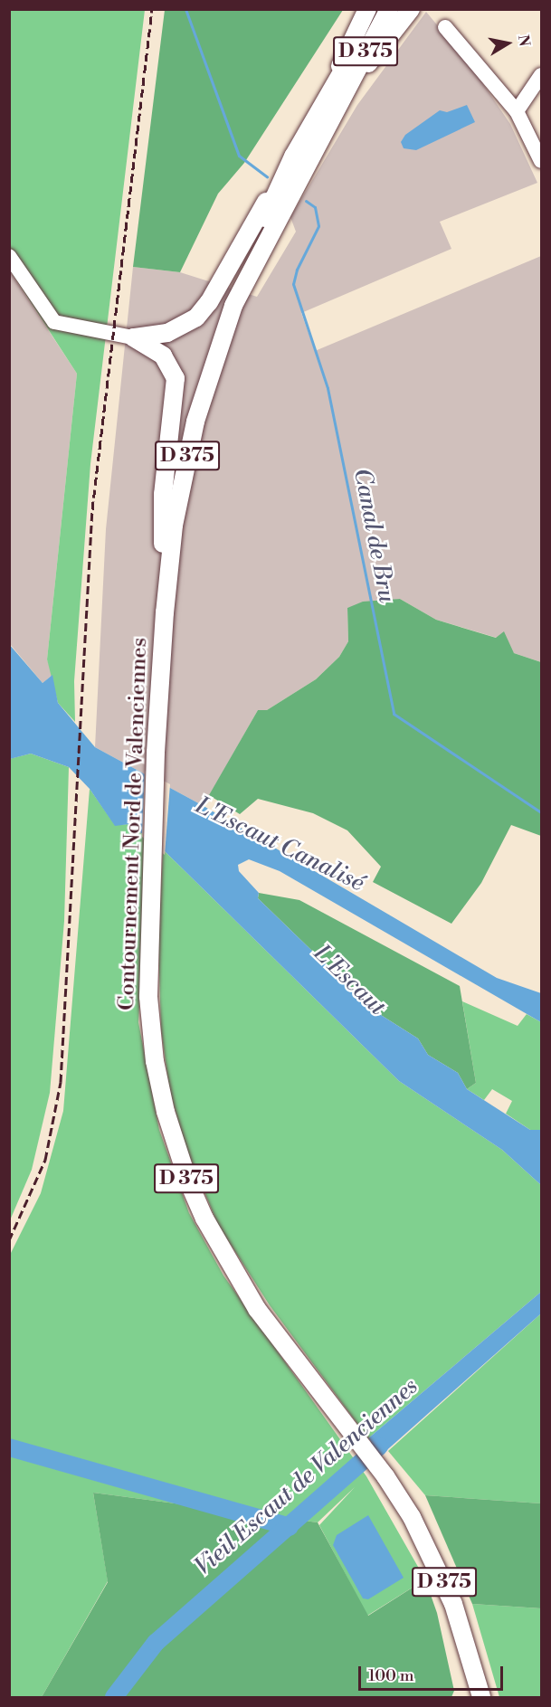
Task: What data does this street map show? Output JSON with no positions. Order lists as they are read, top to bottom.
{
  "streets": {
    "main road": ["D 375", "Contournement Nord de Valenciennes"]
  },
  "water": [
    "Canal de Bru",
    "L'Escaut Canalisé",
    "L'Escaut",
    "Vieil Escaut de Valenciennes"
  ],
  "scale_bar": "100 m",
  "north": "right"
}
